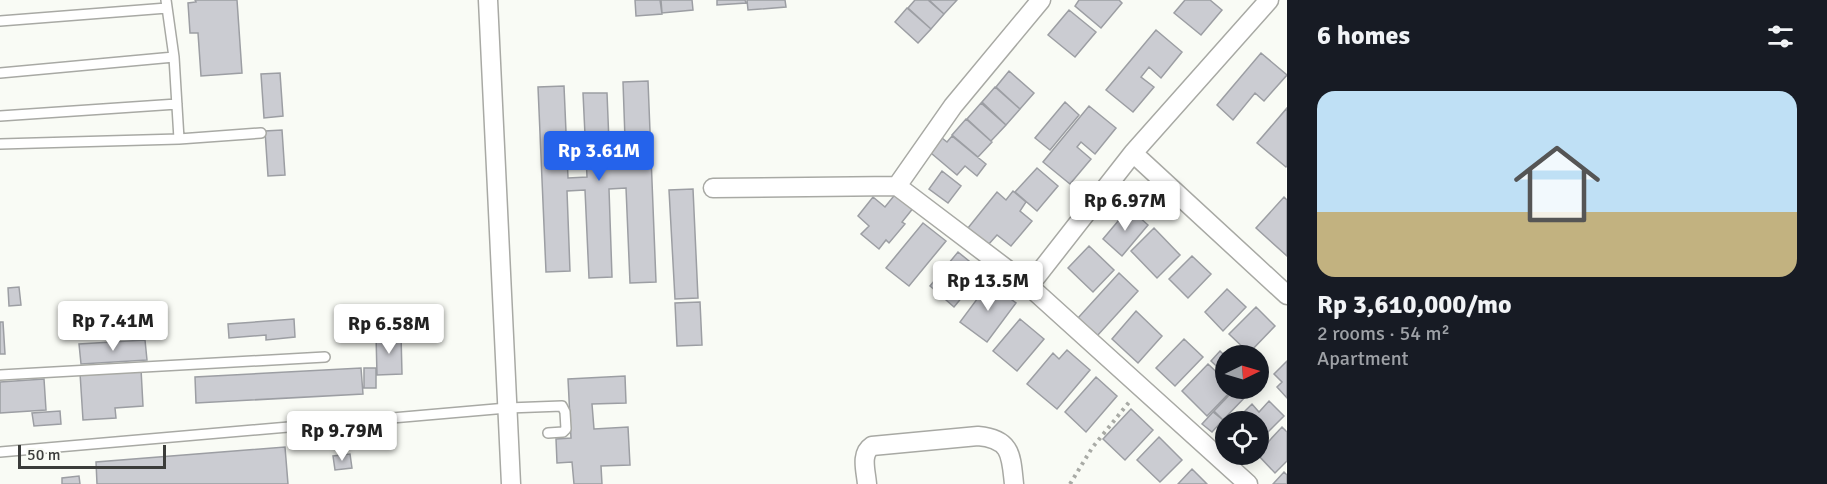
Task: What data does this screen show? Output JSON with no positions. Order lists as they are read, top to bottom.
{
  "scale_bar": "50 m",
  "north": "right",
  "page": {
    "heading": "6 homes",
    "list": [
      {
        "name": "Rp 3,610,000/mo",
        "note": "2 rooms · 54 m² · Apartment"
      }
    ],
    "price": [
      "Rp 3.61M",
      "Rp 6.97M",
      "Rp 13.5M",
      "Rp 7.41M",
      "Rp 6.58M",
      "Rp 9.79M"
    ],
    "scale": "50 m"
  }
}
